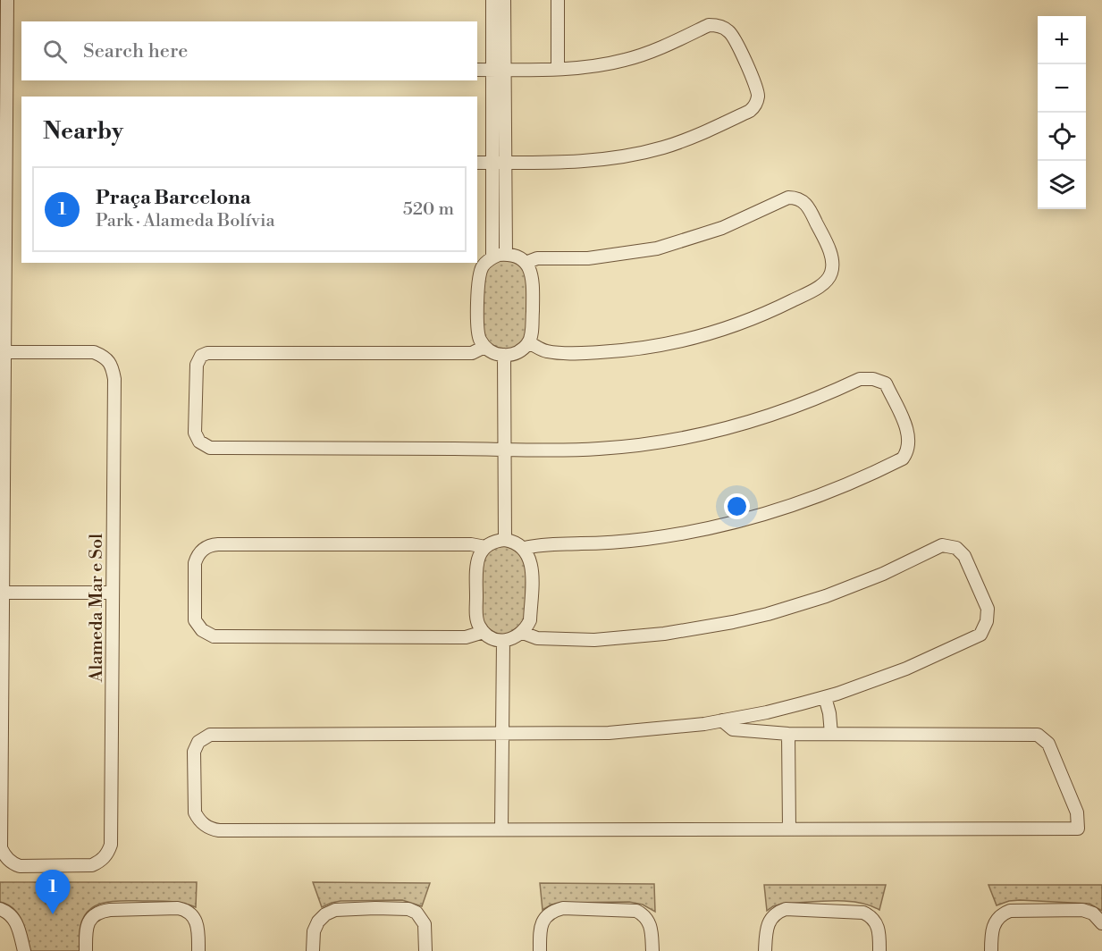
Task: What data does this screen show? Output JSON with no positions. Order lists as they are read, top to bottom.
{
  "streets": {
    "street": ["Alameda Mar e Sol"]
  },
  "page": {
    "map_buttons": ["+", "−"],
    "search": "Search here",
    "heading": "Nearby",
    "list": [
      {
        "mark": "1",
        "name": "Praça Barcelona",
        "note": "Park · Alameda Bolívia",
        "value": "520 m"
      }
    ],
    "pins": "1"
  }
}
